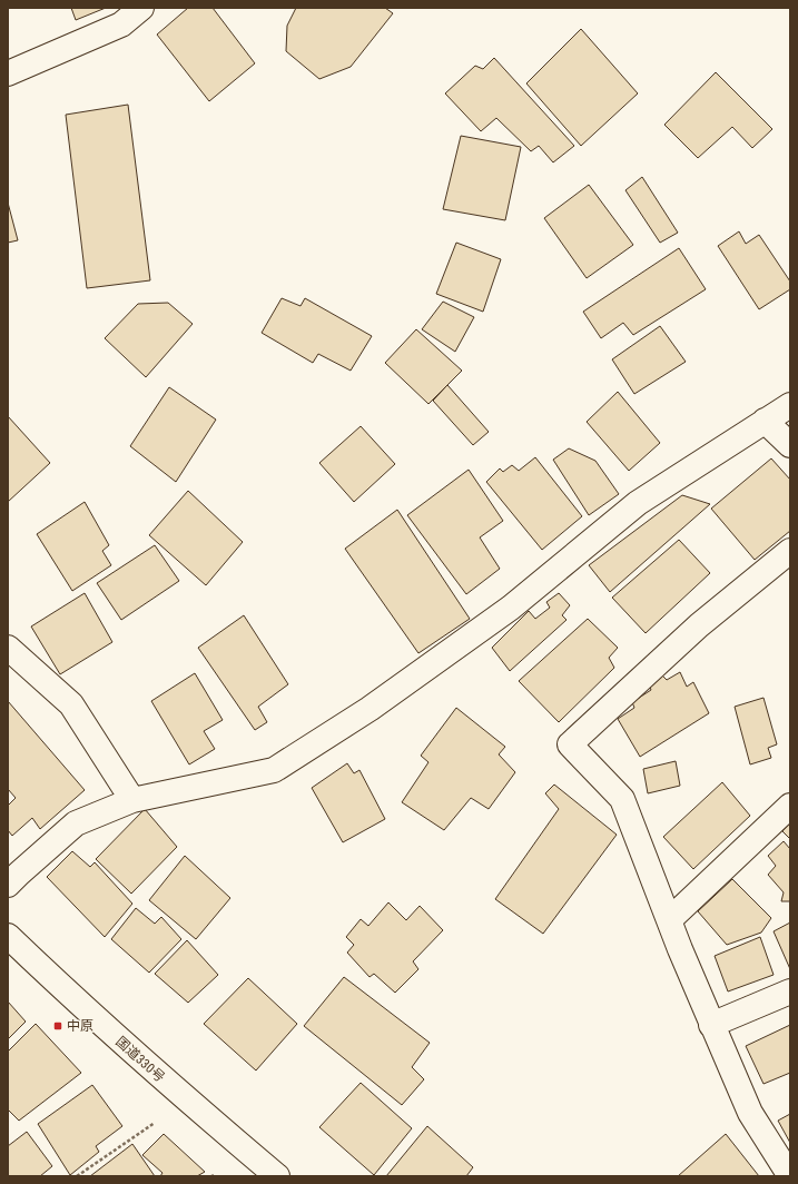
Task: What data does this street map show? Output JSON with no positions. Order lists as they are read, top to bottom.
{
  "streets": {
    "main road": ["国道330号"]
  },
  "places": {
    "transit": ["中原"]
  }
}
